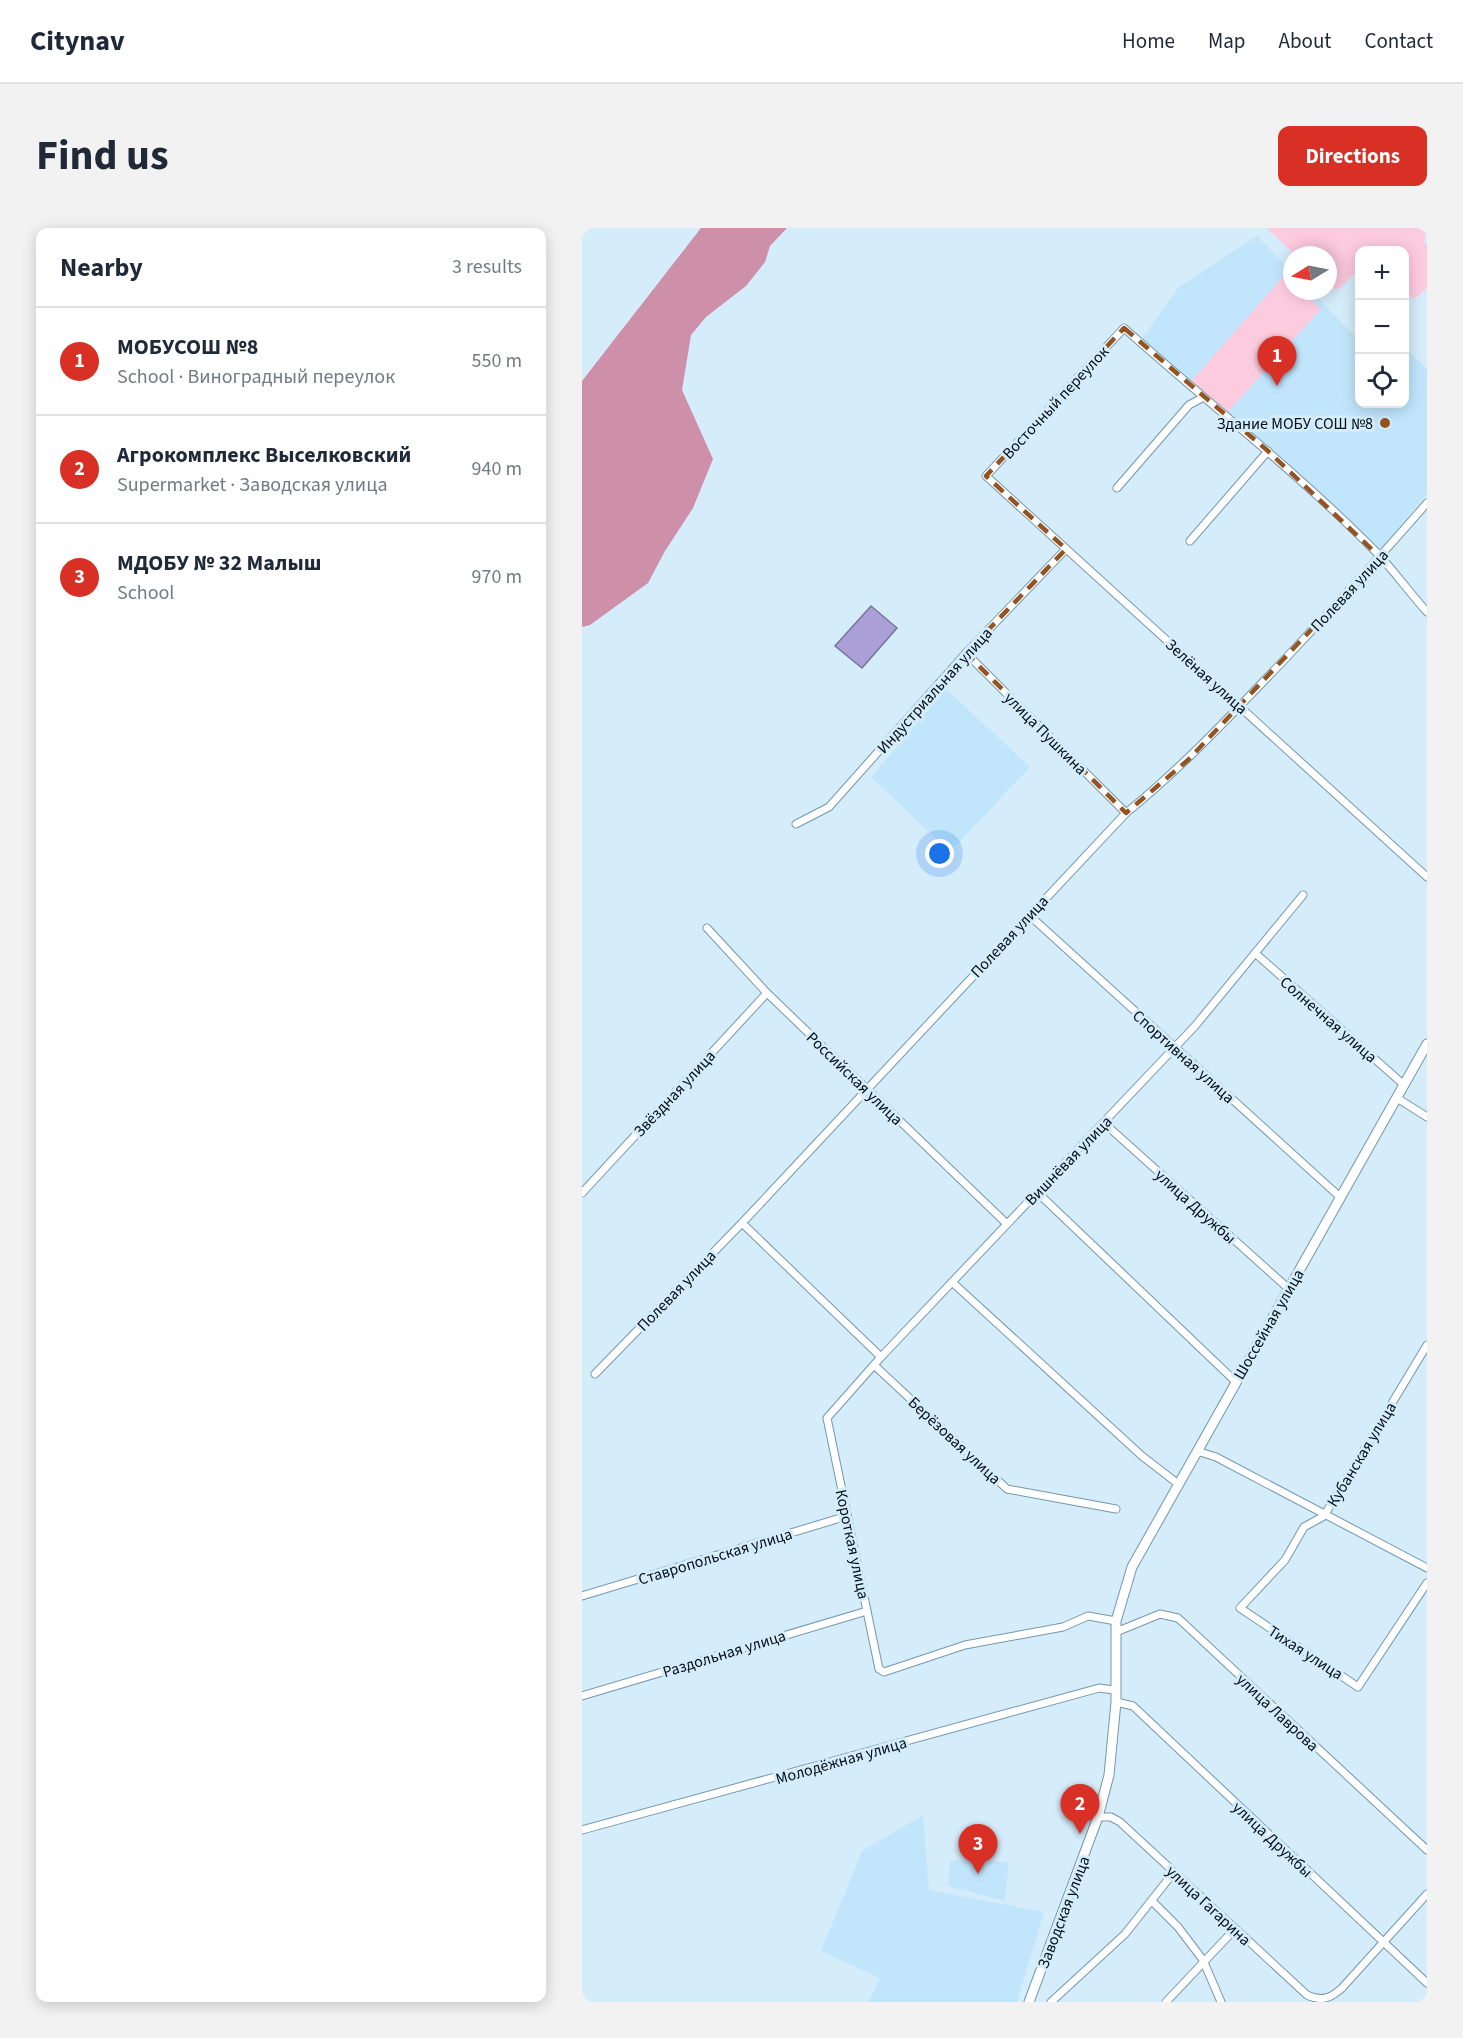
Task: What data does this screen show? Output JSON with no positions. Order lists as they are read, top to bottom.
{
  "streets": {
    "main road": ["Шоссейная улица", "Заводская улица"],
    "street": [
      "Восточный переулок",
      "Полевая улица",
      "Зелёная улица",
      "Индустриальная улица",
      "улица Пушкина",
      "Солнечная улица",
      "Спортивная улица",
      "Российская улица",
      "Звёздная улица",
      "Вишнёвая улица",
      "улица Дружбы",
      "Берёзовая улица",
      "Кубанская улица",
      "Короткая улица",
      "Ставропольская улица",
      "Тихая улица",
      "Раздольная улица",
      "улица Лаврова",
      "Молодёжная улица",
      "улица Гагарина"
    ]
  },
  "crossings": [
    ["Восточный переулок", "Зелёная улица"],
    ["Полевая улица", "Зелёная улица"],
    ["Полевая улица", "улица Пушкина"],
    ["Полевая улица", "Спортивная улица"],
    ["Полевая улица", "Российская улица"],
    ["Зелёная улица", "Индустриальная улица"],
    ["Индустриальная улица", "улица Пушкина"],
    ["Солнечная улица", "Вишнёвая улица"],
    ["Солнечная улица", "Шоссейная улица"],
    ["Спортивная улица", "Вишнёвая улица"],
    ["Спортивная улица", "Шоссейная улица"],
    ["Российская улица", "Звёздная улица"],
    ["Российская улица", "Вишнёвая улица"],
    ["Вишнёвая улица", "улица Дружбы"],
    ["Вишнёвая улица", "Берёзовая улица"],
    ["Вишнёвая улица", "Короткая улица"],
    ["улица Дружбы", "Шоссейная улица"],
    ["улица Дружбы", "улица Гагарина"],
    ["улица Дружбы", "Заводская улица"],
    ["Шоссейная улица", "Заводская улица"],
    ["Кубанская улица", "Тихая улица"],
    ["Короткая улица", "Ставропольская улица"],
    ["Короткая улица", "Раздольная улица"],
    ["Короткая улица", "Заводская улица"],
    ["улица Лаврова", "Заводская улица"],
    ["Молодёжная улица", "Заводская улица"],
    ["улица Гагарина", "Заводская улица"]
  ],
  "places": ["Здание МОБУ СОШ №8"],
  "north": "left",
  "page": {
    "header": "Citynav",
    "nav": [
      "Home",
      "Map",
      "About",
      "Contact"
    ],
    "title": "Find us",
    "buttons": "Directions",
    "heading": ["Nearby", "3 results"],
    "map_buttons": ["+", "−"],
    "list": [
      {
        "mark": "1",
        "name": "МОБУСОШ №8",
        "note": "School · Виноградный переулок",
        "value": "550 m"
      },
      {
        "mark": "2",
        "name": "Агрокомплекс Выселковский",
        "note": "Supermarket · Заводская улица",
        "value": "940 m"
      },
      {
        "mark": "3",
        "name": "МДОБУ № 32 Малыш",
        "note": "School",
        "value": "970 m"
      }
    ],
    "pins": ["1", "2", "3"]
  }
}
